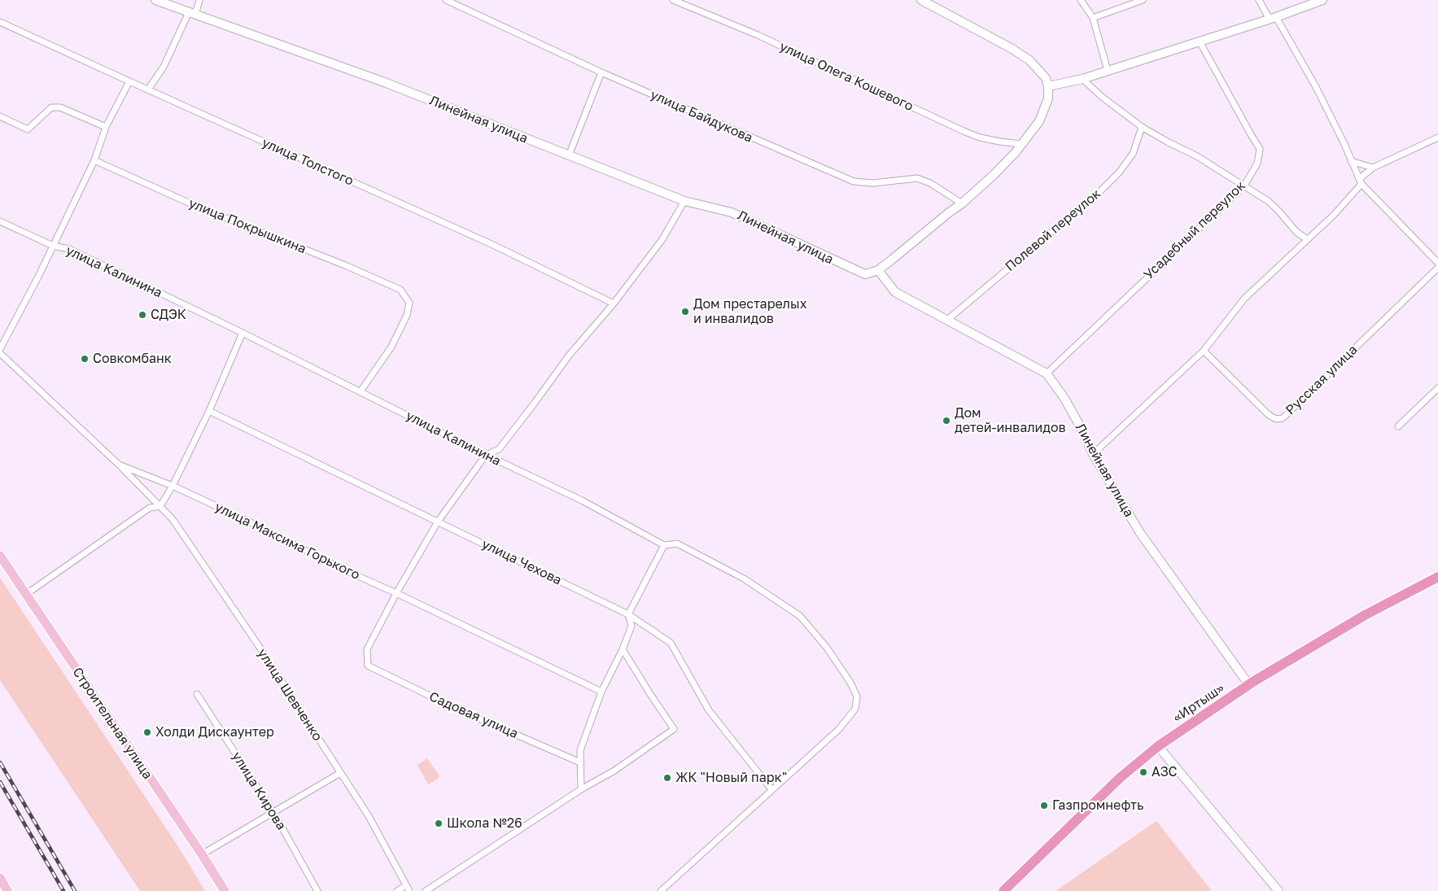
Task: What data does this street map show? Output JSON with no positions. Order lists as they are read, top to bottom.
{
  "streets": {
    "highway": ["«Иртыш»"],
    "main road": ["Строительная улица"],
    "street": [
      "улица Олега Кошевого",
      "улица Байдукова",
      "Линейная улица",
      "улица Толстого",
      "улица Покрышкина",
      "Полевой переулок",
      "Усадебный переулок",
      "улица Калинина",
      "Русская улица",
      "улица Максима Горького",
      "улица Чехова",
      "улица Шевченко",
      "Садовая улица",
      "улица Кирова"
    ]
  },
  "crossings": [
    ["Линейная улица", "Полевой переулок"],
    ["Линейная улица", "Усадебный переулок"],
    ["Линейная улица", "«Иртыш»"],
    ["улица Покрышкина", "улица Калинина"],
    ["улица Калинина", "улица Чехова"],
    ["улица Максима Горького", "улица Шевченко"],
    ["улица Максима Горького", "Садовая улица"]
  ],
  "places": [
    "Дом престарелых и инвалидов",
    "СДЭК",
    "Совкомбанк",
    "Дом детей-инвалидов",
    "Холди Дискаунтер",
    "АЗС",
    "ЖК \"Новый парк\"",
    "Газпромнефть",
    "Школа №26"
  ]
}
